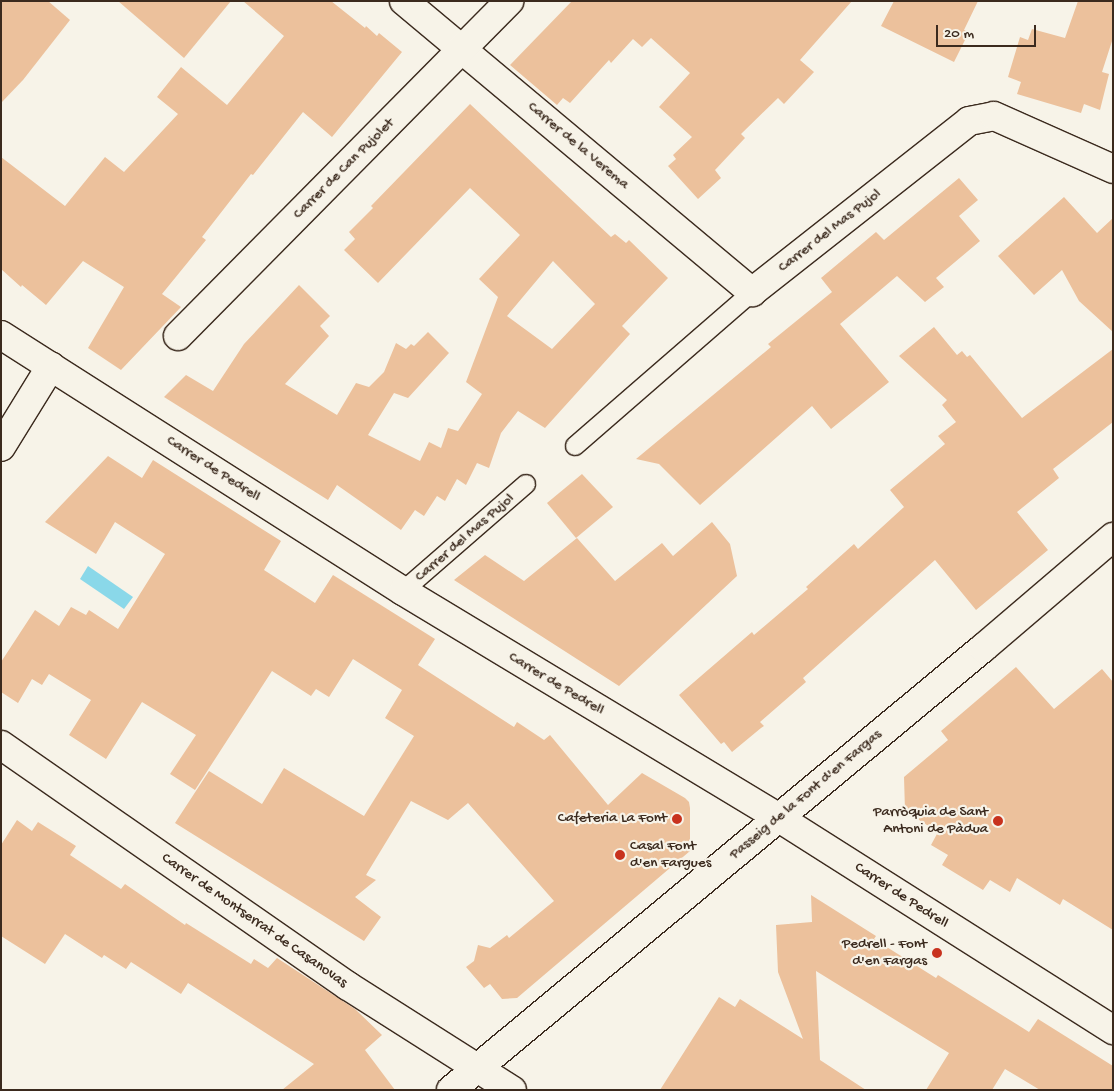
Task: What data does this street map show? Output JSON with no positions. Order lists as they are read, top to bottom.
{
  "streets": {
    "street": [
      "Carrer de la Verema",
      "Carrer de Can Pujolet",
      "Carrer del Mas Pujol",
      "Carrer de Pedrell",
      "Passeig de la Font d'en Fargas",
      "Carrer de Montserrat de Casanovas"
    ]
  },
  "crossings": [
    ["Carrer de la Verema", "Carrer de Can Pujolet"],
    ["Carrer de la Verema", "Carrer del Mas Pujol"],
    ["Carrer del Mas Pujol", "Carrer de Pedrell"],
    ["Carrer de Pedrell", "Passeig de la Font d'en Fargas"],
    ["Passeig de la Font d'en Fargas", "Carrer de Montserrat de Casanovas"]
  ],
  "places": [
    "Cafeteria La Font",
    "Parròquia de Sant Antoni de Pàdua",
    "Casal Font d'en Fargues",
    "Pedrell - Font d'en Fargas"
  ],
  "scale_bar": "20 m"
}
